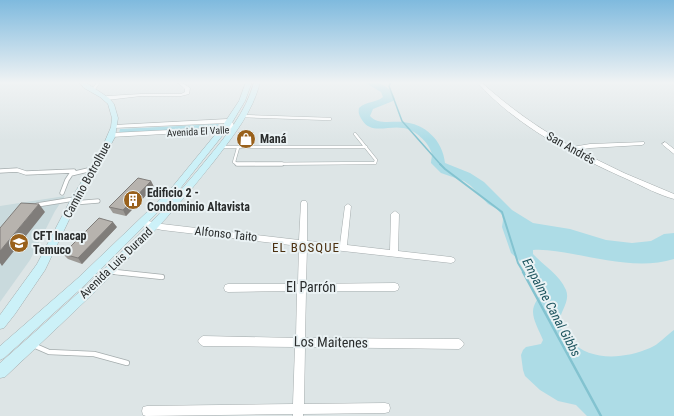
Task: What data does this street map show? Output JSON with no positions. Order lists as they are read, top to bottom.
{
  "streets": {
    "street": [
      "Avenida El Valle",
      "San Andrés",
      "Camino Botrolhue",
      "Alfonso Taito",
      "Avenida Luis Durand",
      "El Parrón",
      "Los Maitenes"
    ]
  },
  "crossings": [
    ["Avenida El Valle", "Camino Botrolhue"],
    ["Avenida El Valle", "Avenida Luis Durand"],
    ["Alfonso Taito", "Avenida Luis Durand"]
  ],
  "districts": ["EL BOSQUE"],
  "water": ["Empalme Canal Gibbs"],
  "places": {
    "shop": ["Maná"],
    "building": ["Edificio 2 - Condominio Altavista"],
    "school or university": ["CFT Inacap Temuco"]
  }
}
